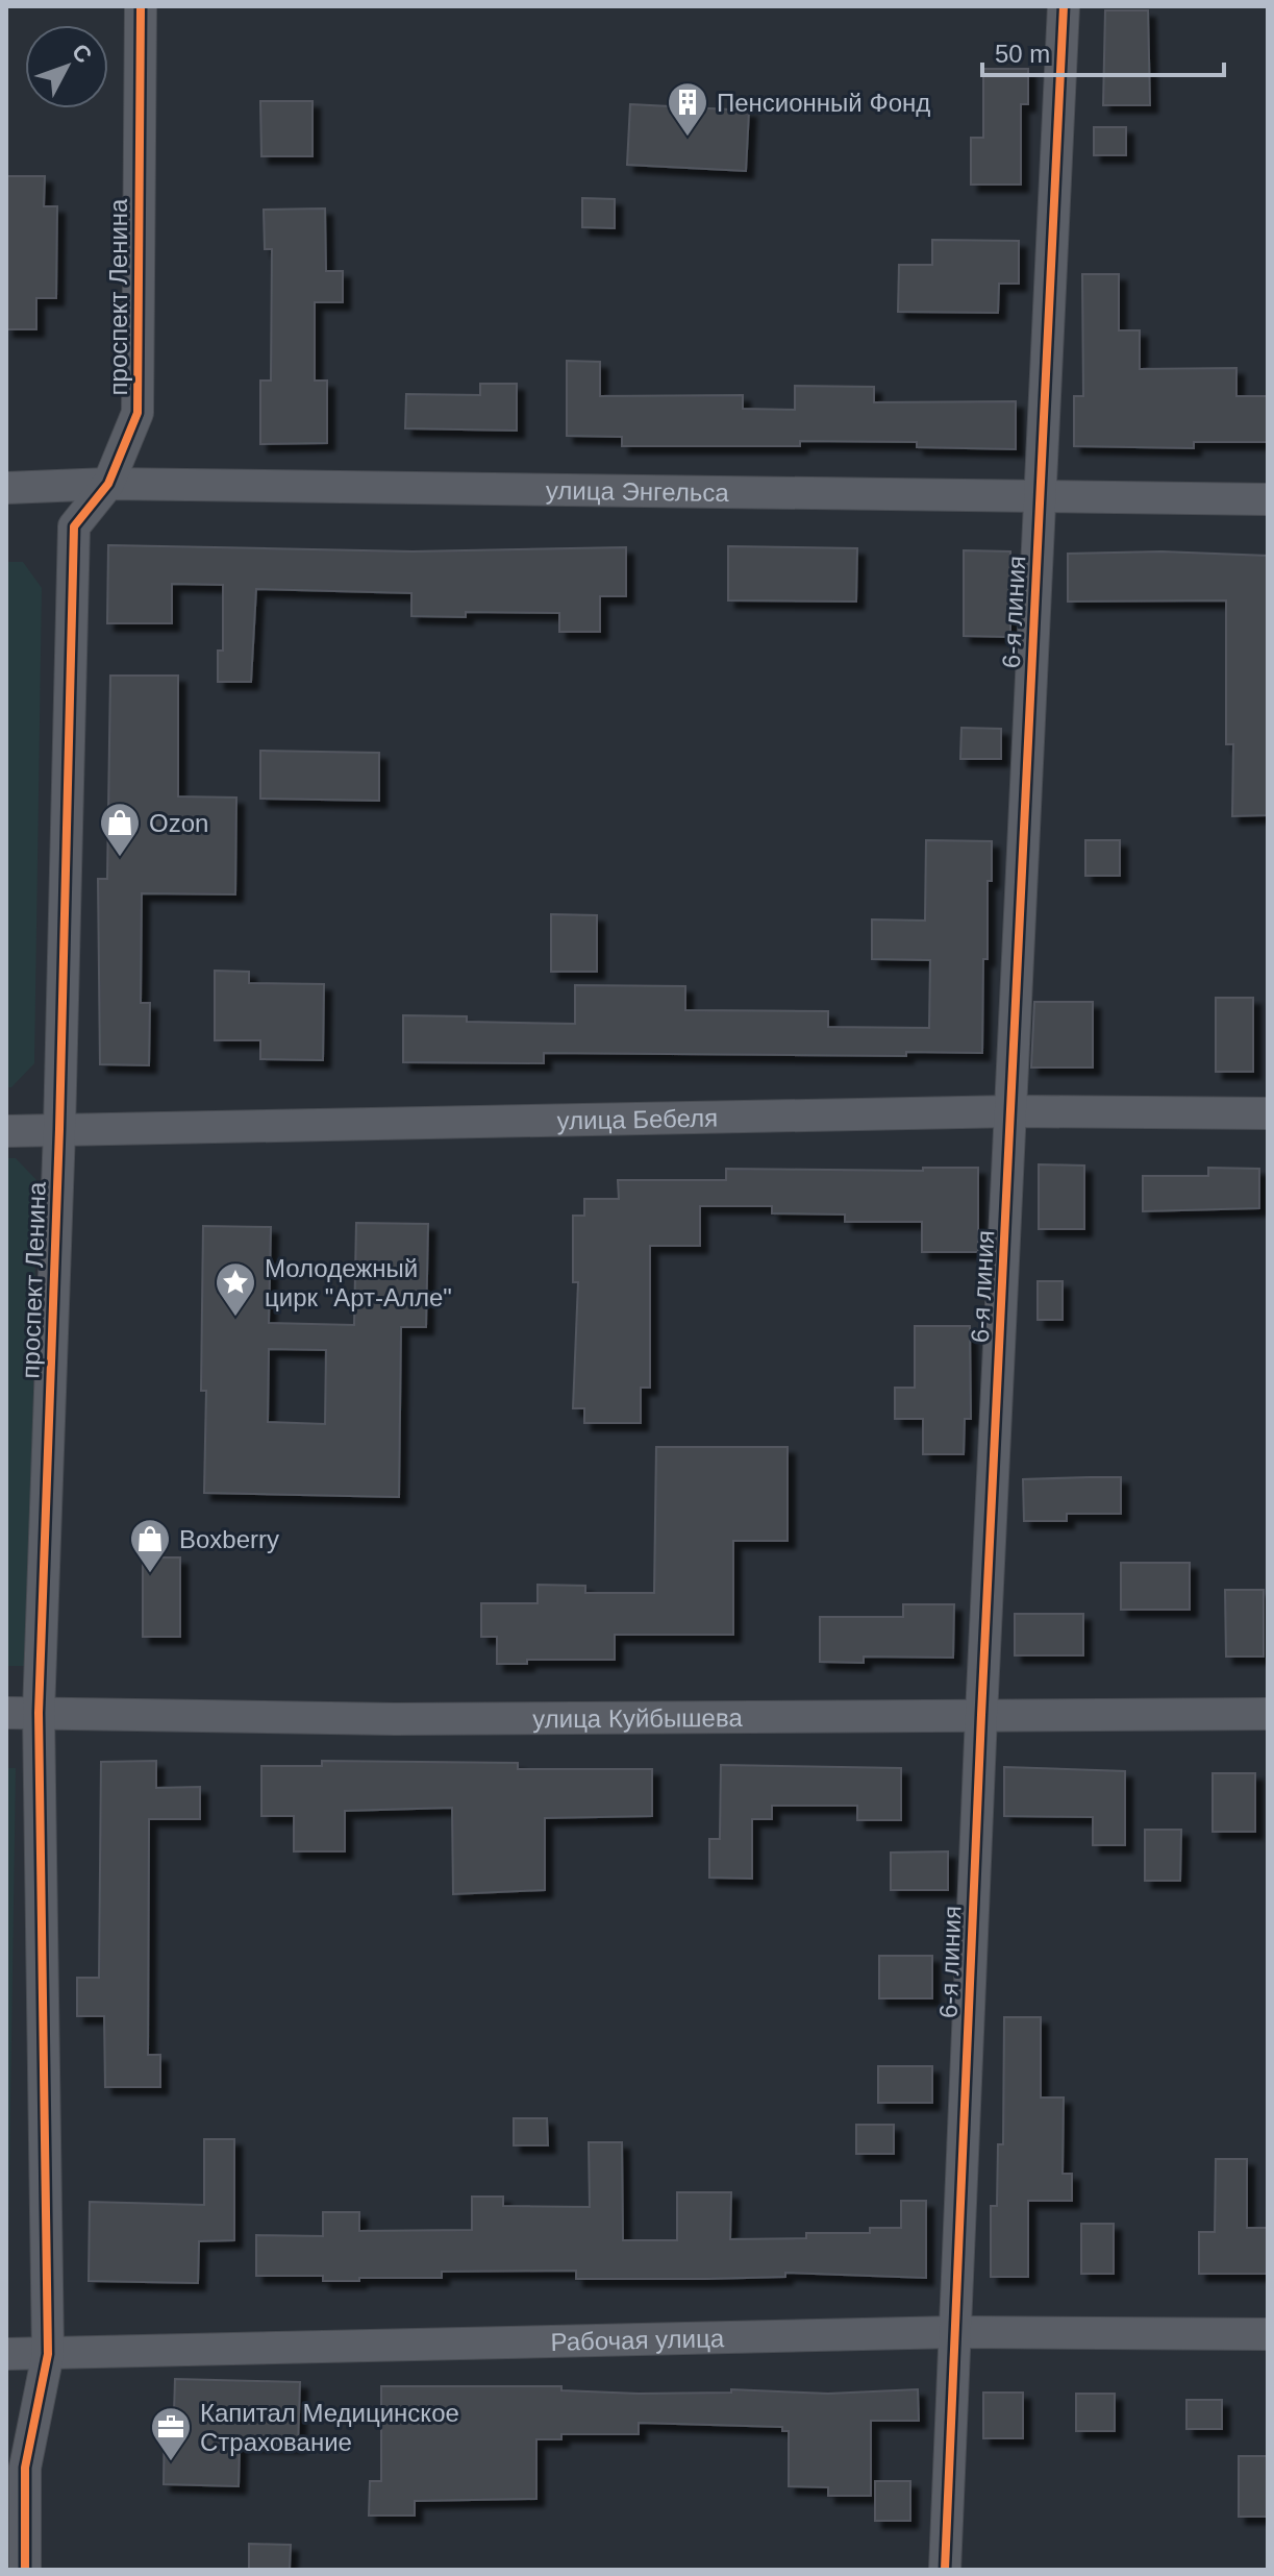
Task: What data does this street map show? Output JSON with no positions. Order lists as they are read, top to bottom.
{
  "streets": {
    "street": [
      "проспект Ленина",
      "улица Энгельса",
      "6-я линия",
      "улица Бебеля",
      "улица Куйбышева",
      "Рабочая улица"
    ]
  },
  "crossings": [
    ["проспект Ленина", "улица Энгельса"],
    ["проспект Ленина", "улица Бебеля"],
    ["проспект Ленина", "улица Куйбышева"],
    ["проспект Ленина", "Рабочая улица"],
    ["улица Энгельса", "6-я линия"],
    ["6-я линия", "улица Бебеля"],
    ["6-я линия", "улица Куйбышева"],
    ["6-я линия", "Рабочая улица"]
  ],
  "places": {
    "building": ["Пенсионный Фонд"],
    "shop": ["Ozon", "Boxberry"],
    "place": ["Молодежный цирк \"Арт-Алле\""],
    "office": ["Капитал Медицинское Страхование"]
  },
  "scale_bar": "50 m",
  "north": "top right"
}
